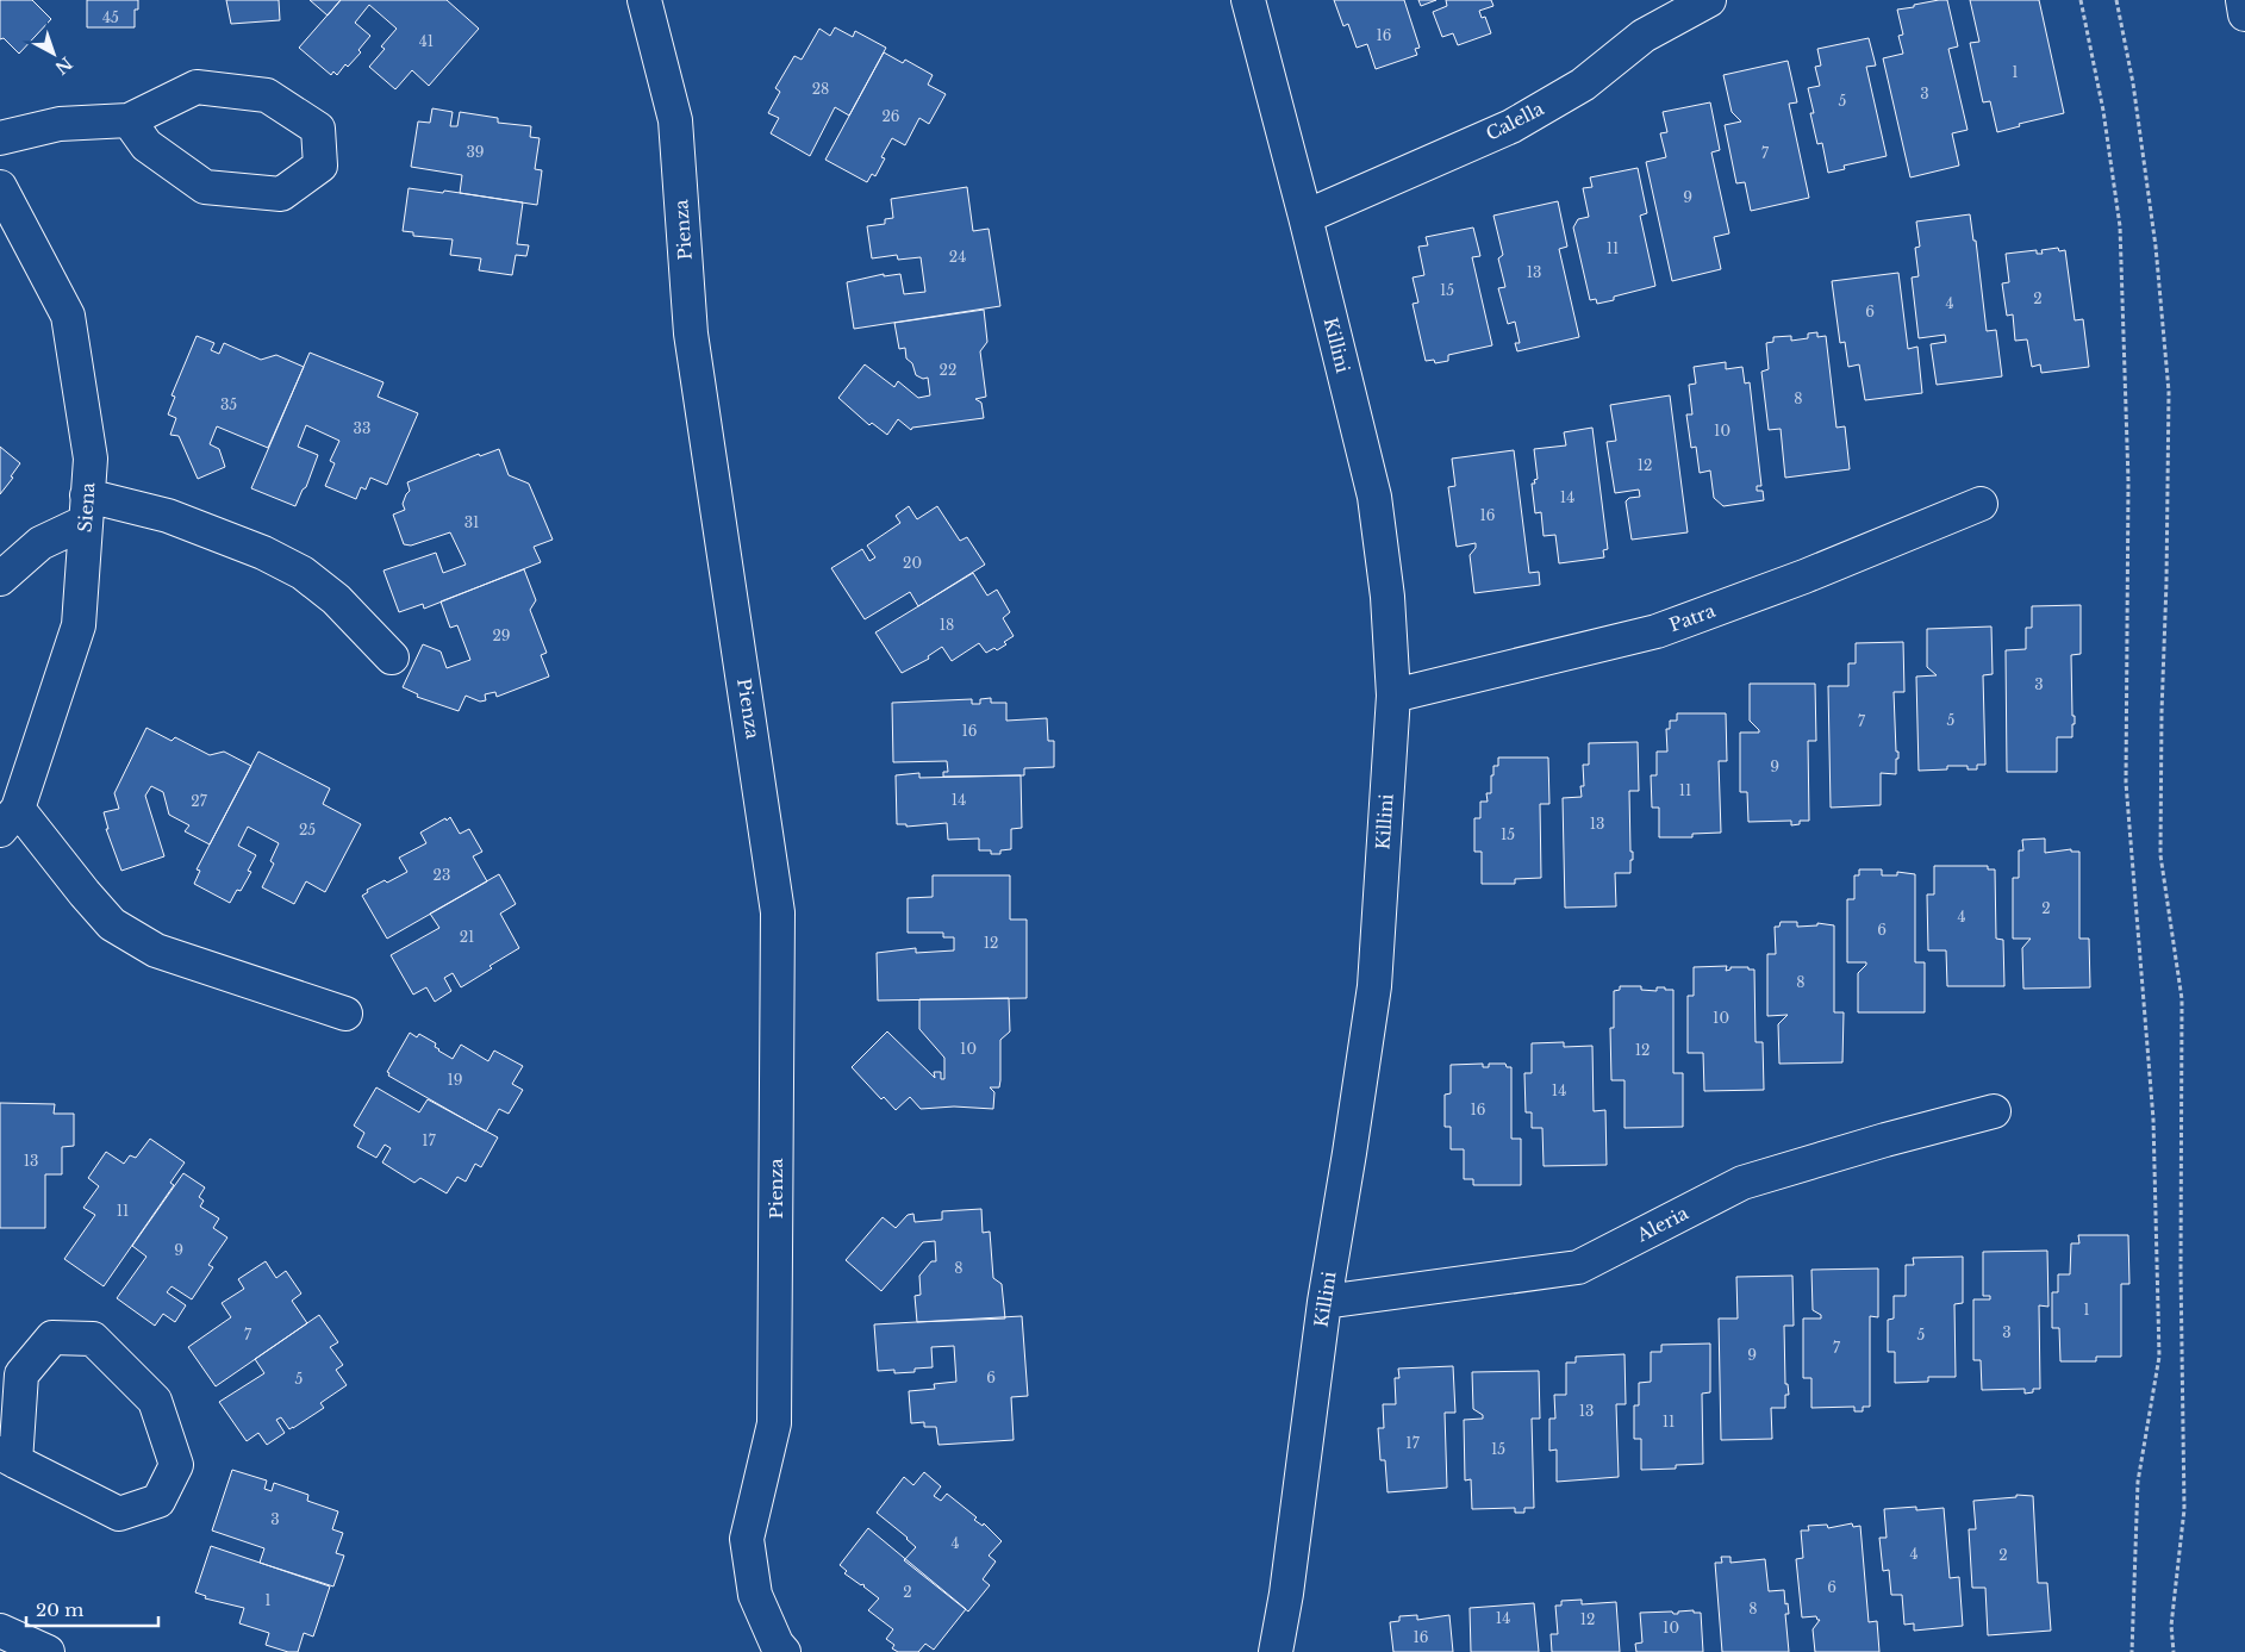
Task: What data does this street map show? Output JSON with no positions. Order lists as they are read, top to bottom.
{
  "streets": {
    "street": [
      "Calella",
      "Pienza",
      "Killini",
      "Siena",
      "Patra",
      "Aleria"
    ]
  },
  "crossings": [
    ["Calella", "Killini"],
    ["Killini", "Patra"],
    ["Killini", "Aleria"]
  ],
  "house_numbers": [
    "45",
    "16",
    "41",
    "1",
    "28",
    "3",
    "5",
    "26",
    "39",
    "7",
    "9",
    "11",
    "24",
    "13",
    "15",
    "2",
    "4",
    "6",
    "22",
    "8",
    "35",
    "33",
    "10",
    "12",
    "14",
    "16",
    "31",
    "20",
    "18",
    "29",
    "3",
    "5",
    "7",
    "16",
    "9",
    "11",
    "14",
    "27",
    "13",
    "25",
    "15",
    "23",
    "2",
    "4",
    "6",
    "21",
    "12",
    "8",
    "10",
    "10",
    "12",
    "19",
    "14",
    "16",
    "17",
    "13",
    "11",
    "9",
    "8",
    "1",
    "3",
    "7",
    "5",
    "7",
    "9",
    "6",
    "5",
    "13",
    "11",
    "17",
    "15",
    "3",
    "4",
    "4",
    "2",
    "6",
    "2",
    "1",
    "8",
    "14",
    "12",
    "10",
    "16"
  ],
  "scale_bar": "20 m",
  "north": "bottom right"
}
